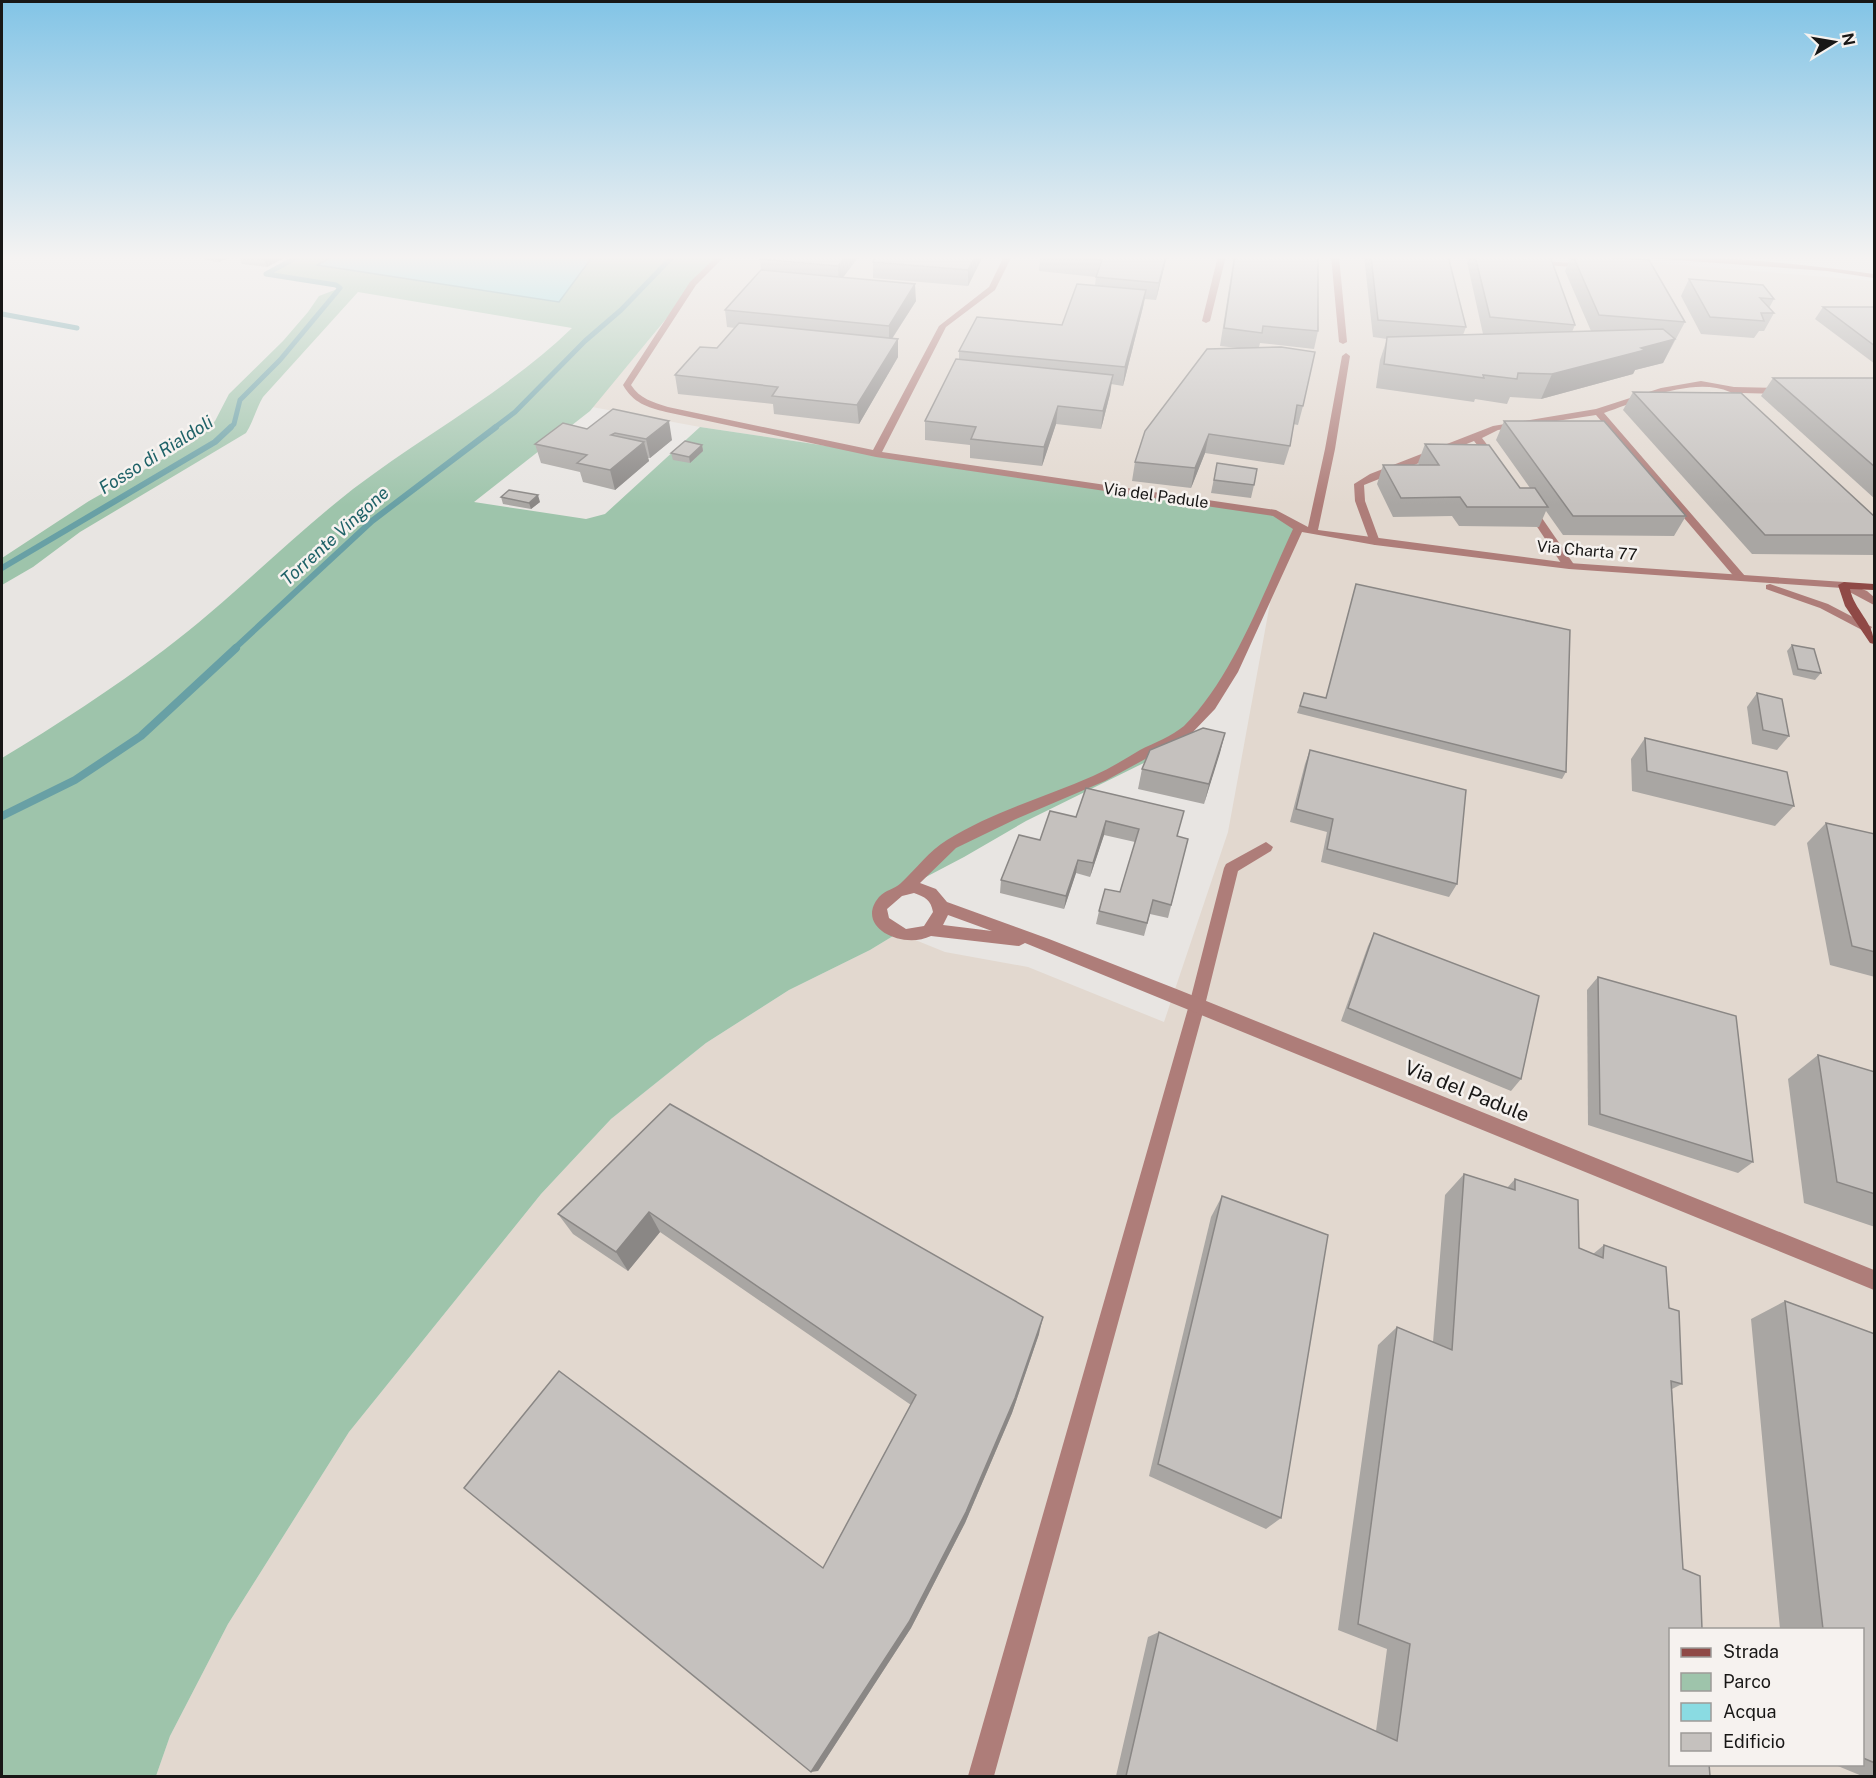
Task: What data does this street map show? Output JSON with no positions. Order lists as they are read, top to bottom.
{
  "streets": {
    "street": ["Via del Padule", "Via Charta 77"]
  },
  "crossings": [
    ["Via del Padule", "Via Charta 77"]
  ],
  "water": ["Fosso di Rialdoli", "Torrente Vingone"],
  "legend": [
    "Strada",
    "Parco",
    "Acqua",
    "Edificio"
  ],
  "north": "right"
}
